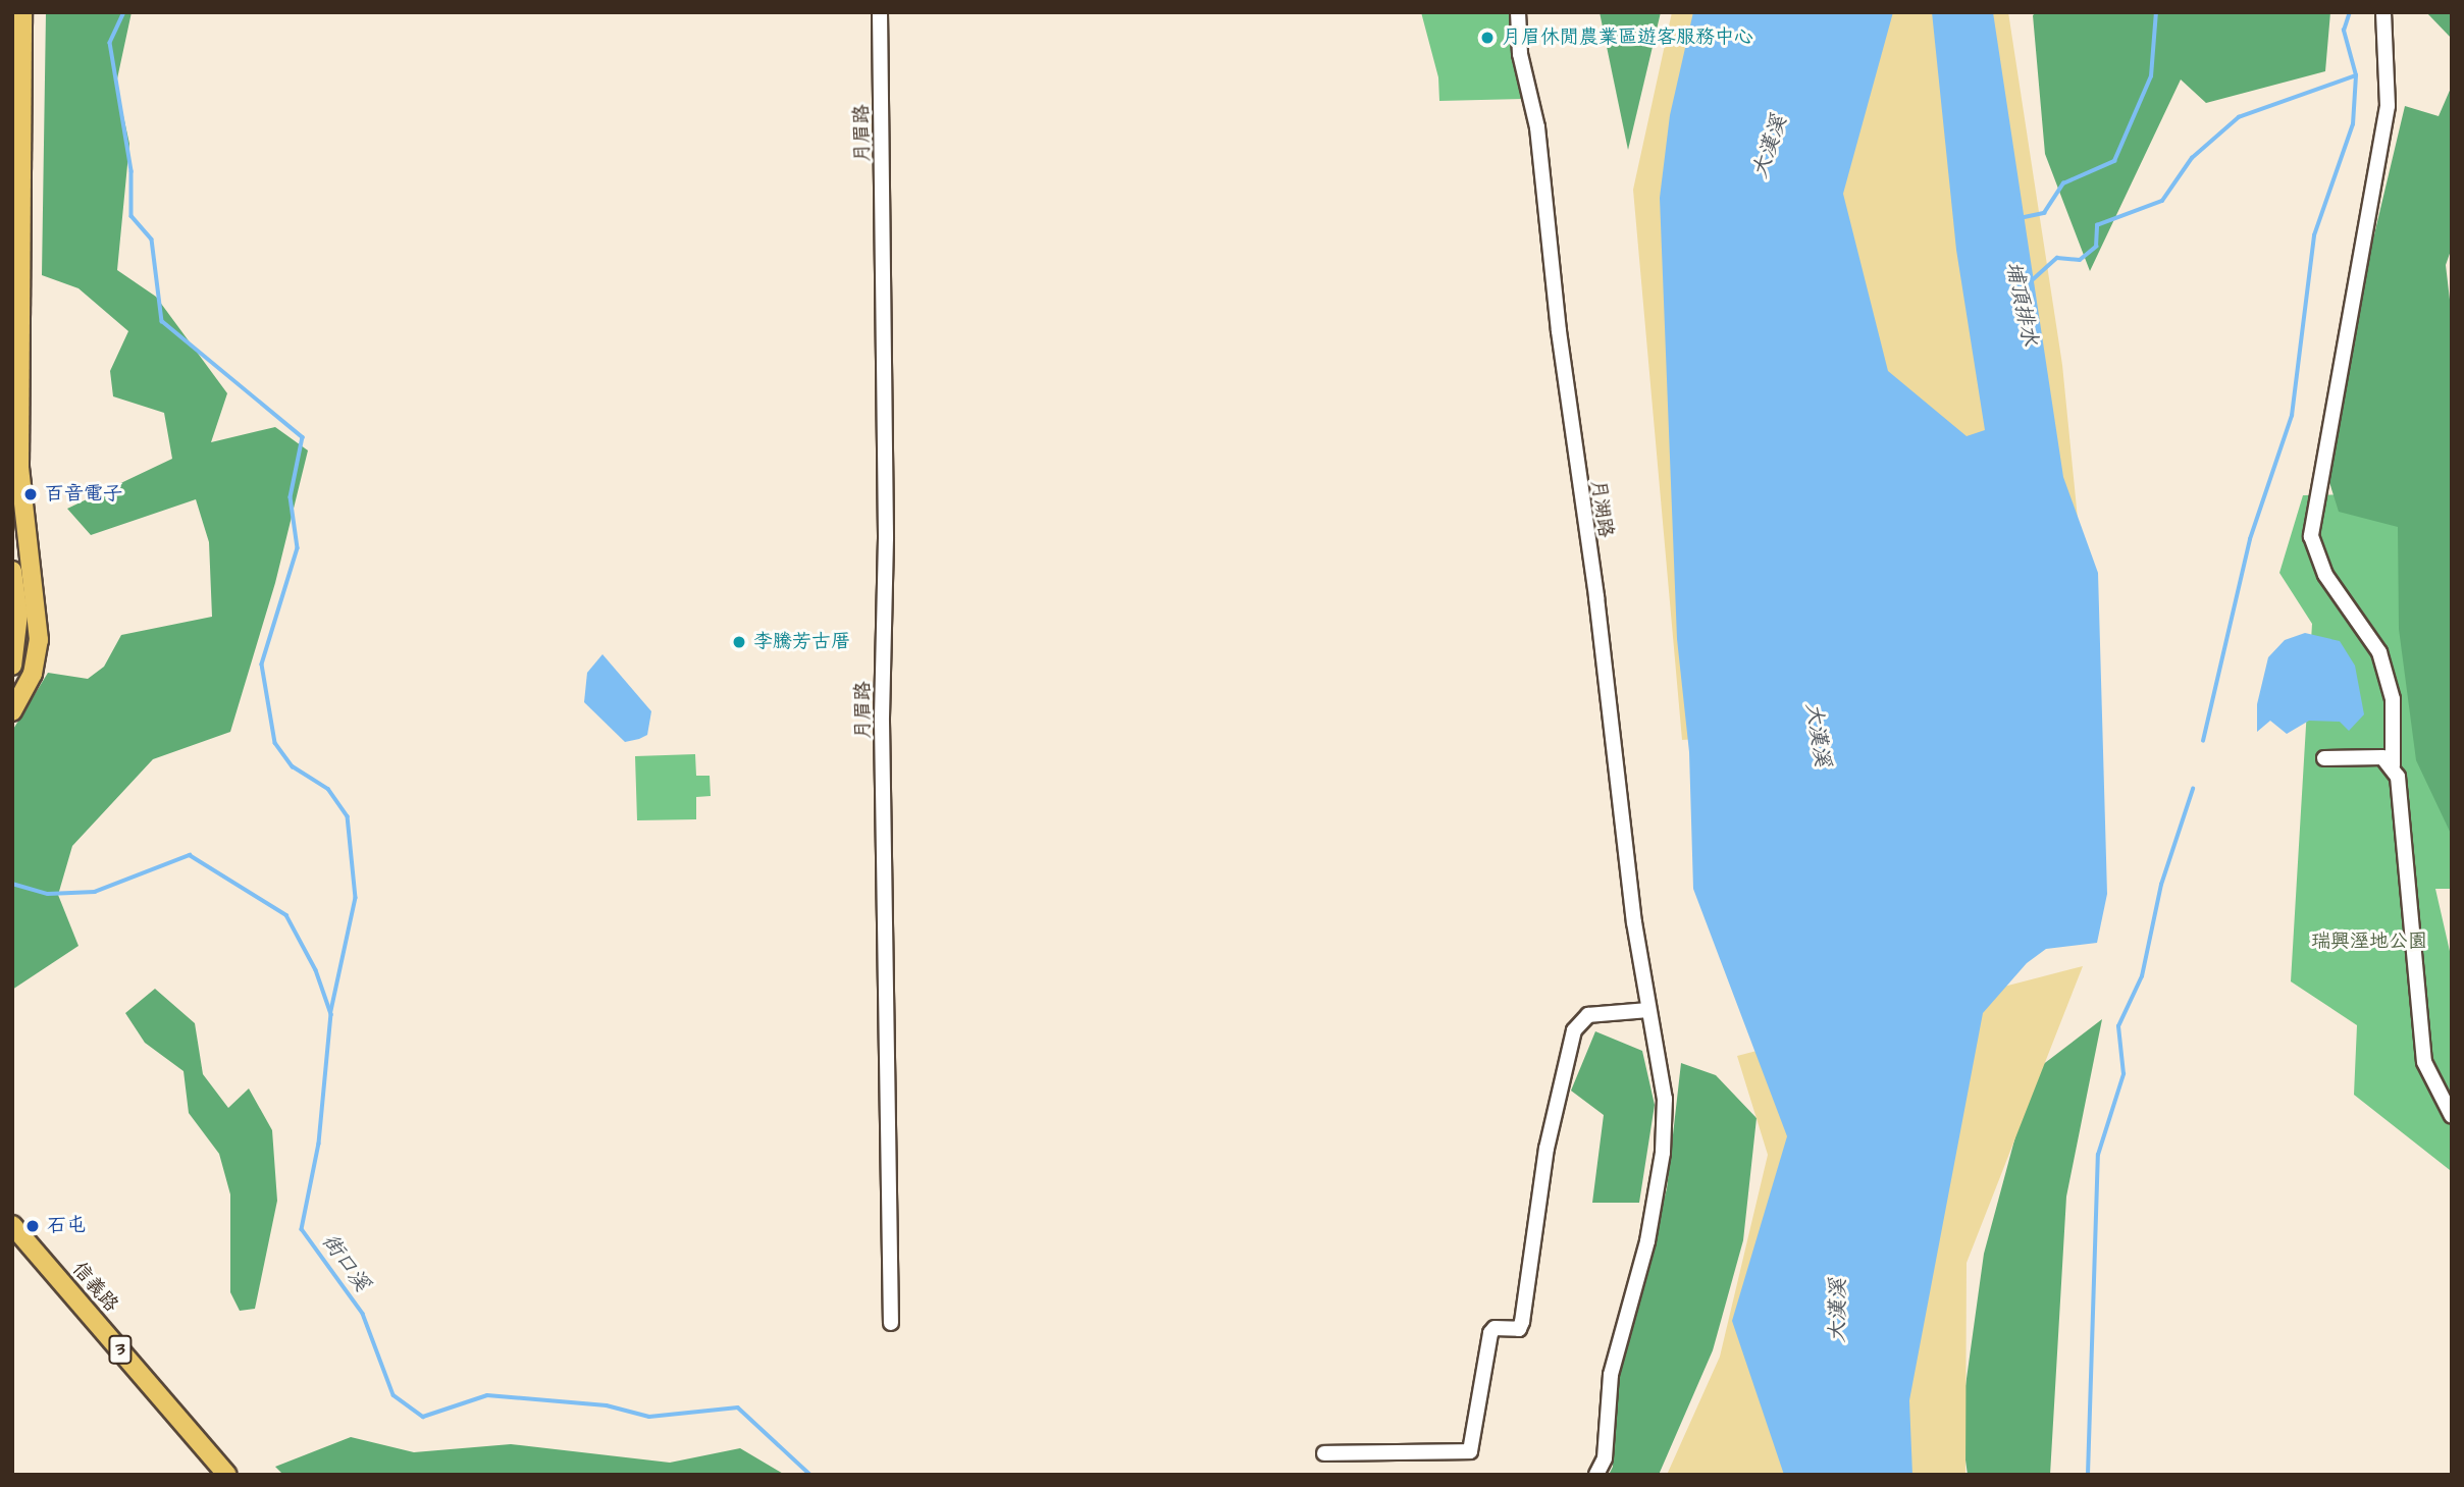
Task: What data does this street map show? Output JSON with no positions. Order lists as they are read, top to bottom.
{
  "streets": {
    "main road": ["信義路", "3"],
    "street": ["月眉路", "月湖路"]
  },
  "water": ["大漢溪", "埔頂排水", "街口溪"],
  "parks": ["瑞興溼地公園"],
  "places": [
    "月眉休閒農業區遊客服務中心",
    "百音電子",
    "李騰芳古厝",
    "石屯"
  ]
}
